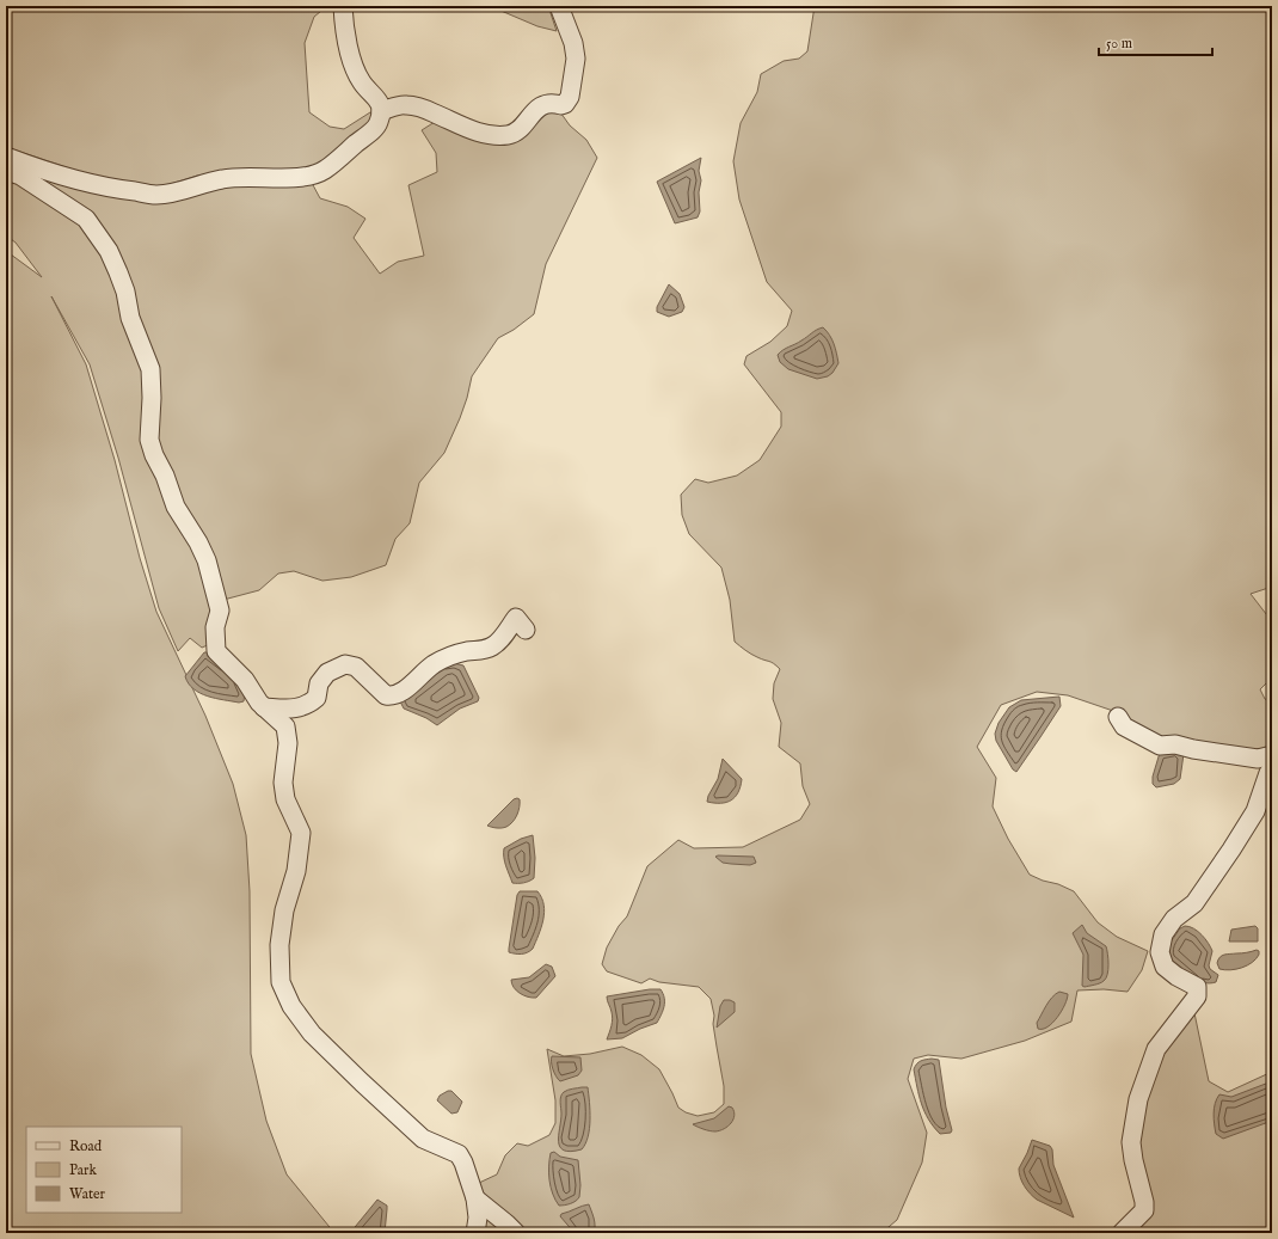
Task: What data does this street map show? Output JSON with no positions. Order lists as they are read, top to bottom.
{
  "legend": ["Road", "Park", "Water"],
  "scale_bar": "50 m"
}
